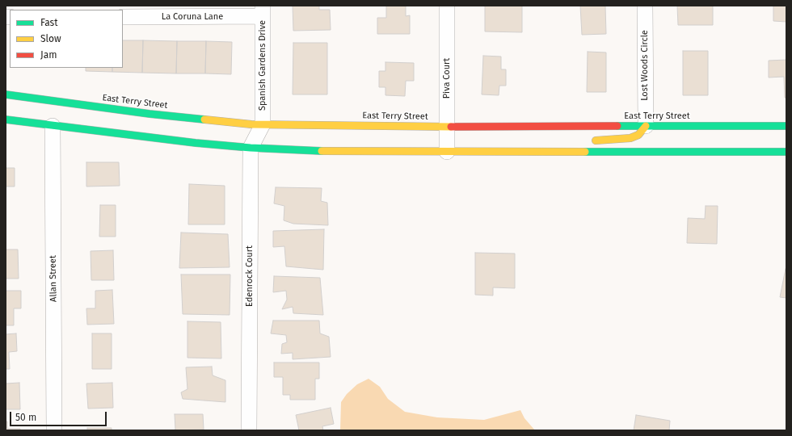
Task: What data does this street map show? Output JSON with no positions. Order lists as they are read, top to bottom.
{
  "streets": {
    "street": [
      "La Coruna Lane",
      "Spanish Gardens Drive",
      "Lost Woods Circle",
      "Piva Court",
      "East Terry Street",
      "Edenrock Court",
      "Allan Street"
    ]
  },
  "crossings": [
    ["La Coruna Lane", "Spanish Gardens Drive"],
    ["Spanish Gardens Drive", "East Terry Street"],
    ["Spanish Gardens Drive", "Edenrock Court"],
    ["Lost Woods Circle", "East Terry Street"],
    ["Piva Court", "East Terry Street"],
    ["East Terry Street", "Edenrock Court"]
  ],
  "legend": ["Fast", "Slow", "Jam"],
  "scale_bar": "50 m"
}
